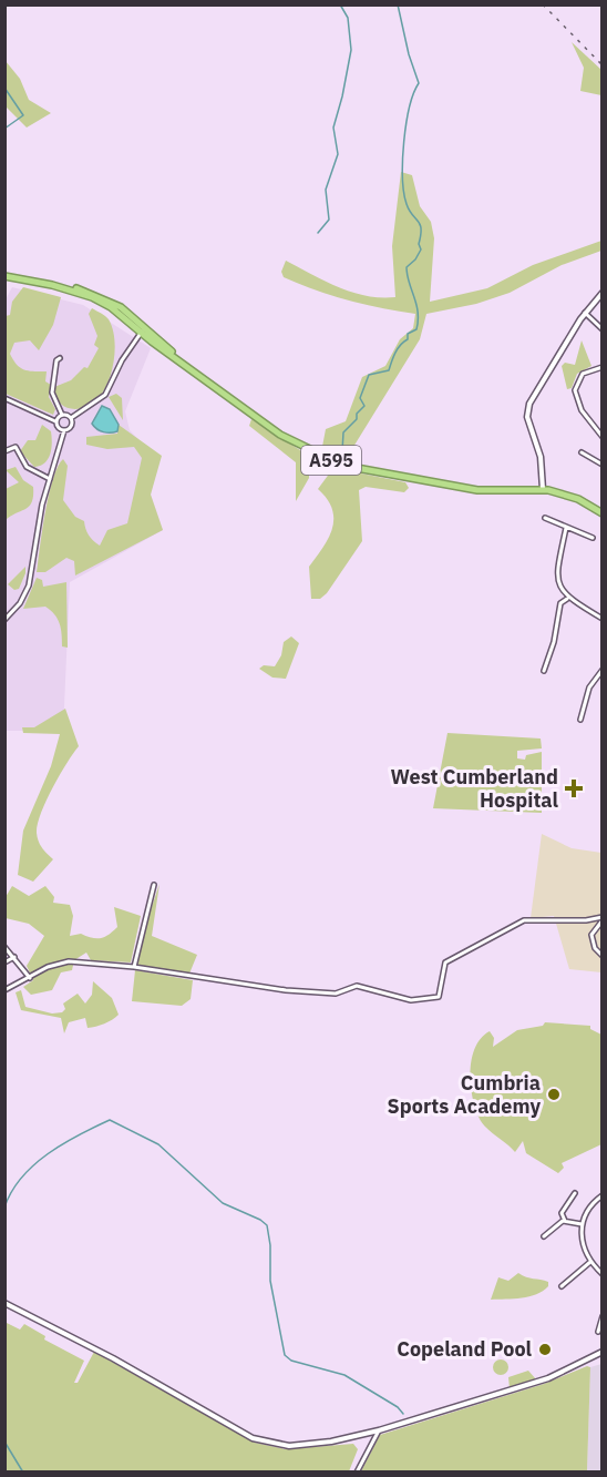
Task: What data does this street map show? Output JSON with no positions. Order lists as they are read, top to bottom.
{
  "streets": {
    "highway": ["A595"]
  },
  "places": {
    "health": ["West Cumberland Hospital"],
    "other": ["Cumbria Sports Academy", "Copeland Pool"]
  }
}
